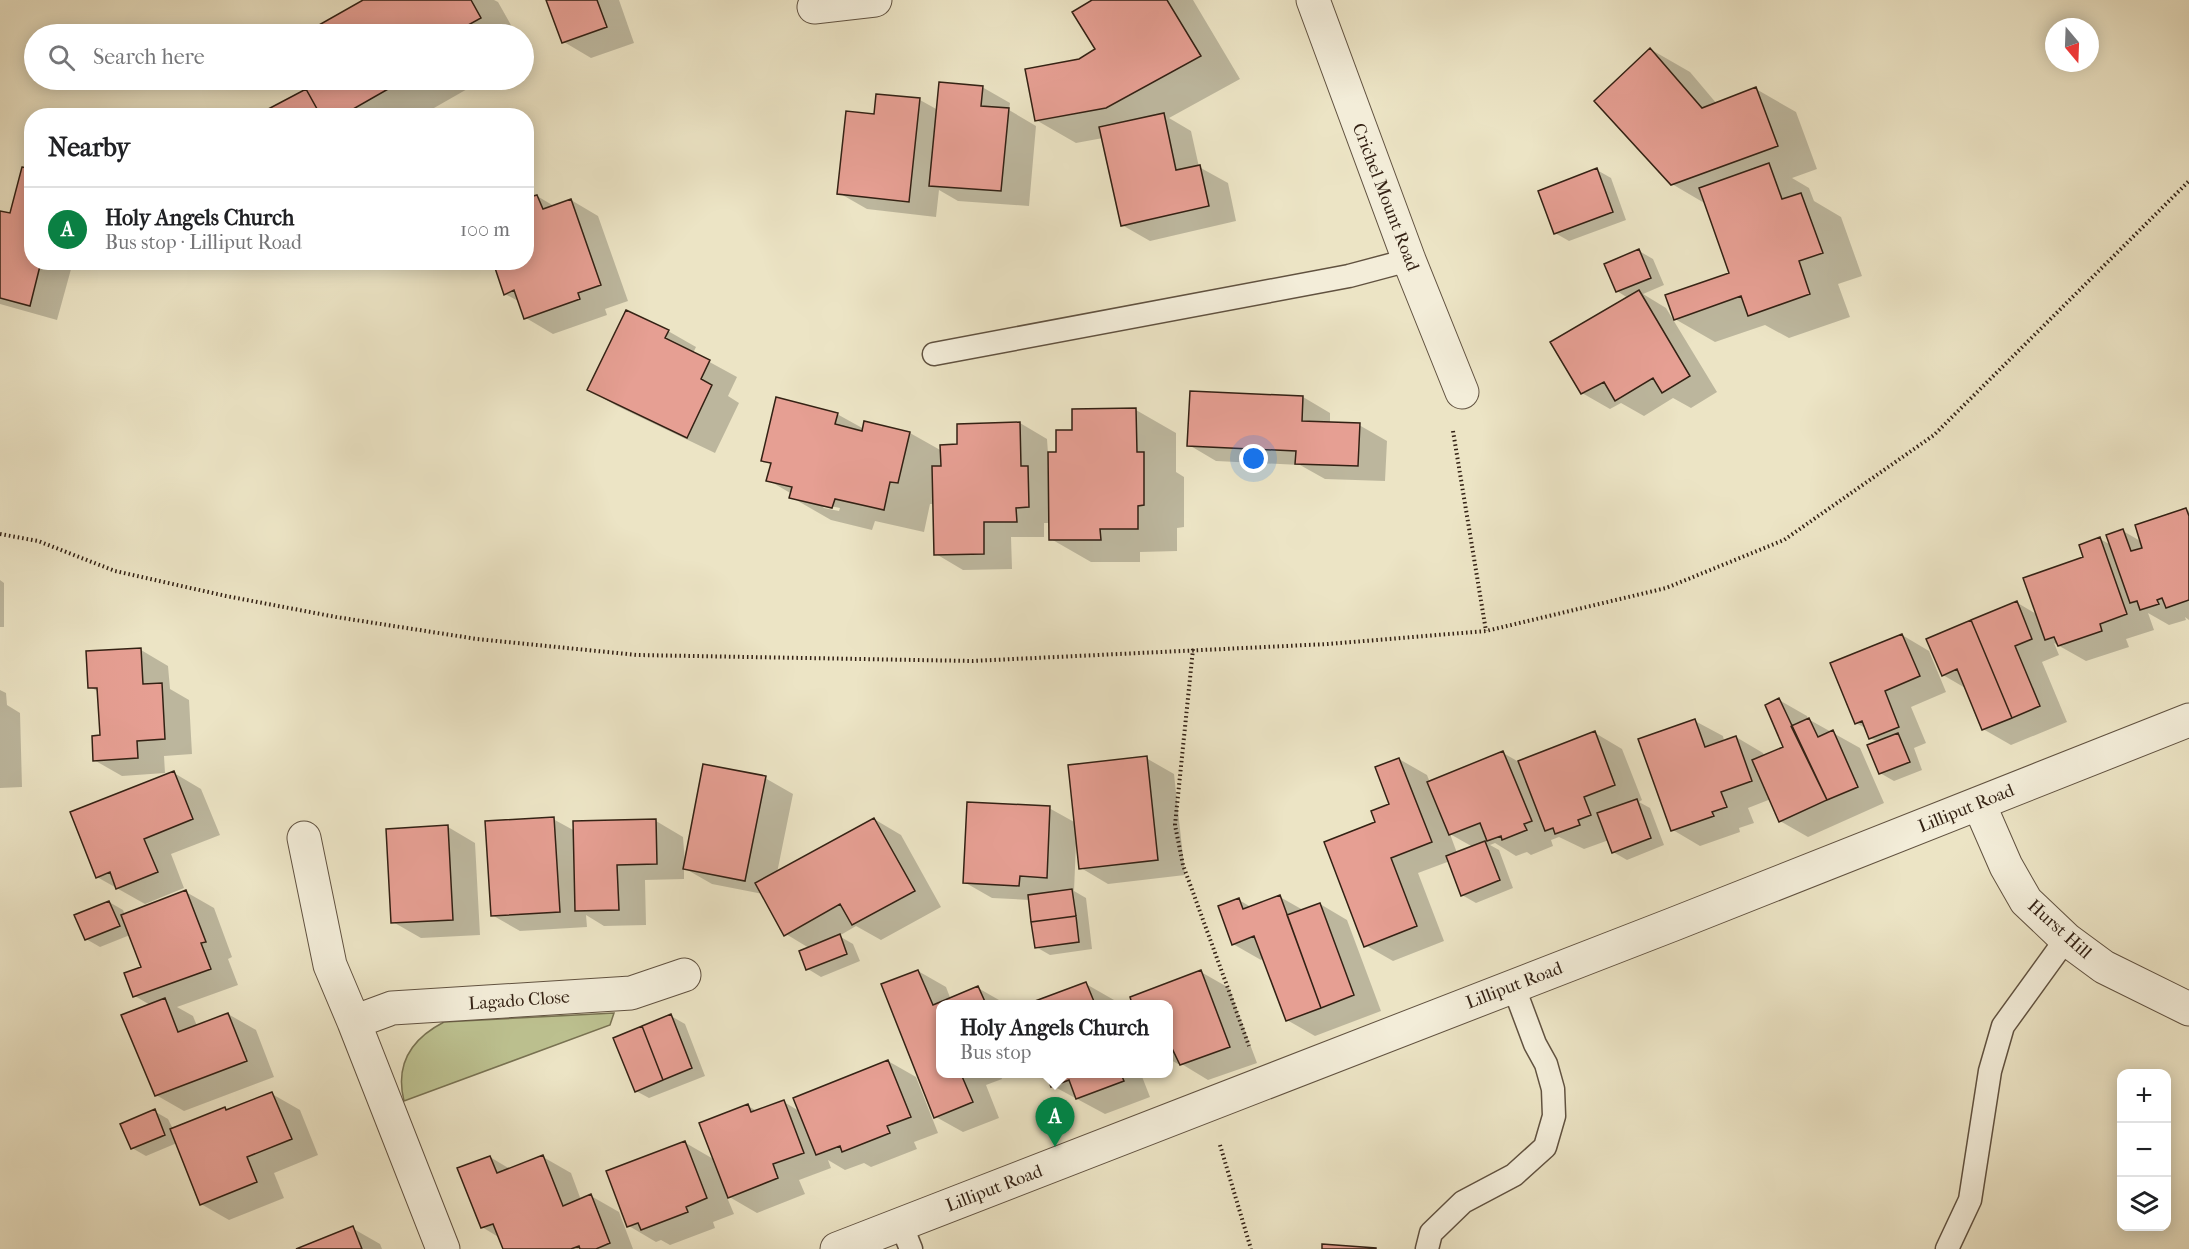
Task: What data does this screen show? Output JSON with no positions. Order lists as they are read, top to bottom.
{
  "streets": {
    "street": [
      "Crichel Mount Road",
      "Lilliput Road",
      "Hurst Hill",
      "Lagado Close"
    ]
  },
  "crossings": [
    ["Lilliput Road", "Hurst Hill"]
  ],
  "north": "bottom",
  "page": {
    "search": "Search here",
    "heading": "Nearby",
    "list": [
      {
        "mark": "A",
        "name": "Holy Angels Church",
        "note": "Bus stop · Lilliput Road",
        "value": "100 m"
      }
    ],
    "popup": ["Holy Angels Church", "Bus stop"],
    "map_buttons": ["+", "−"],
    "pins": "A"
  }
}
